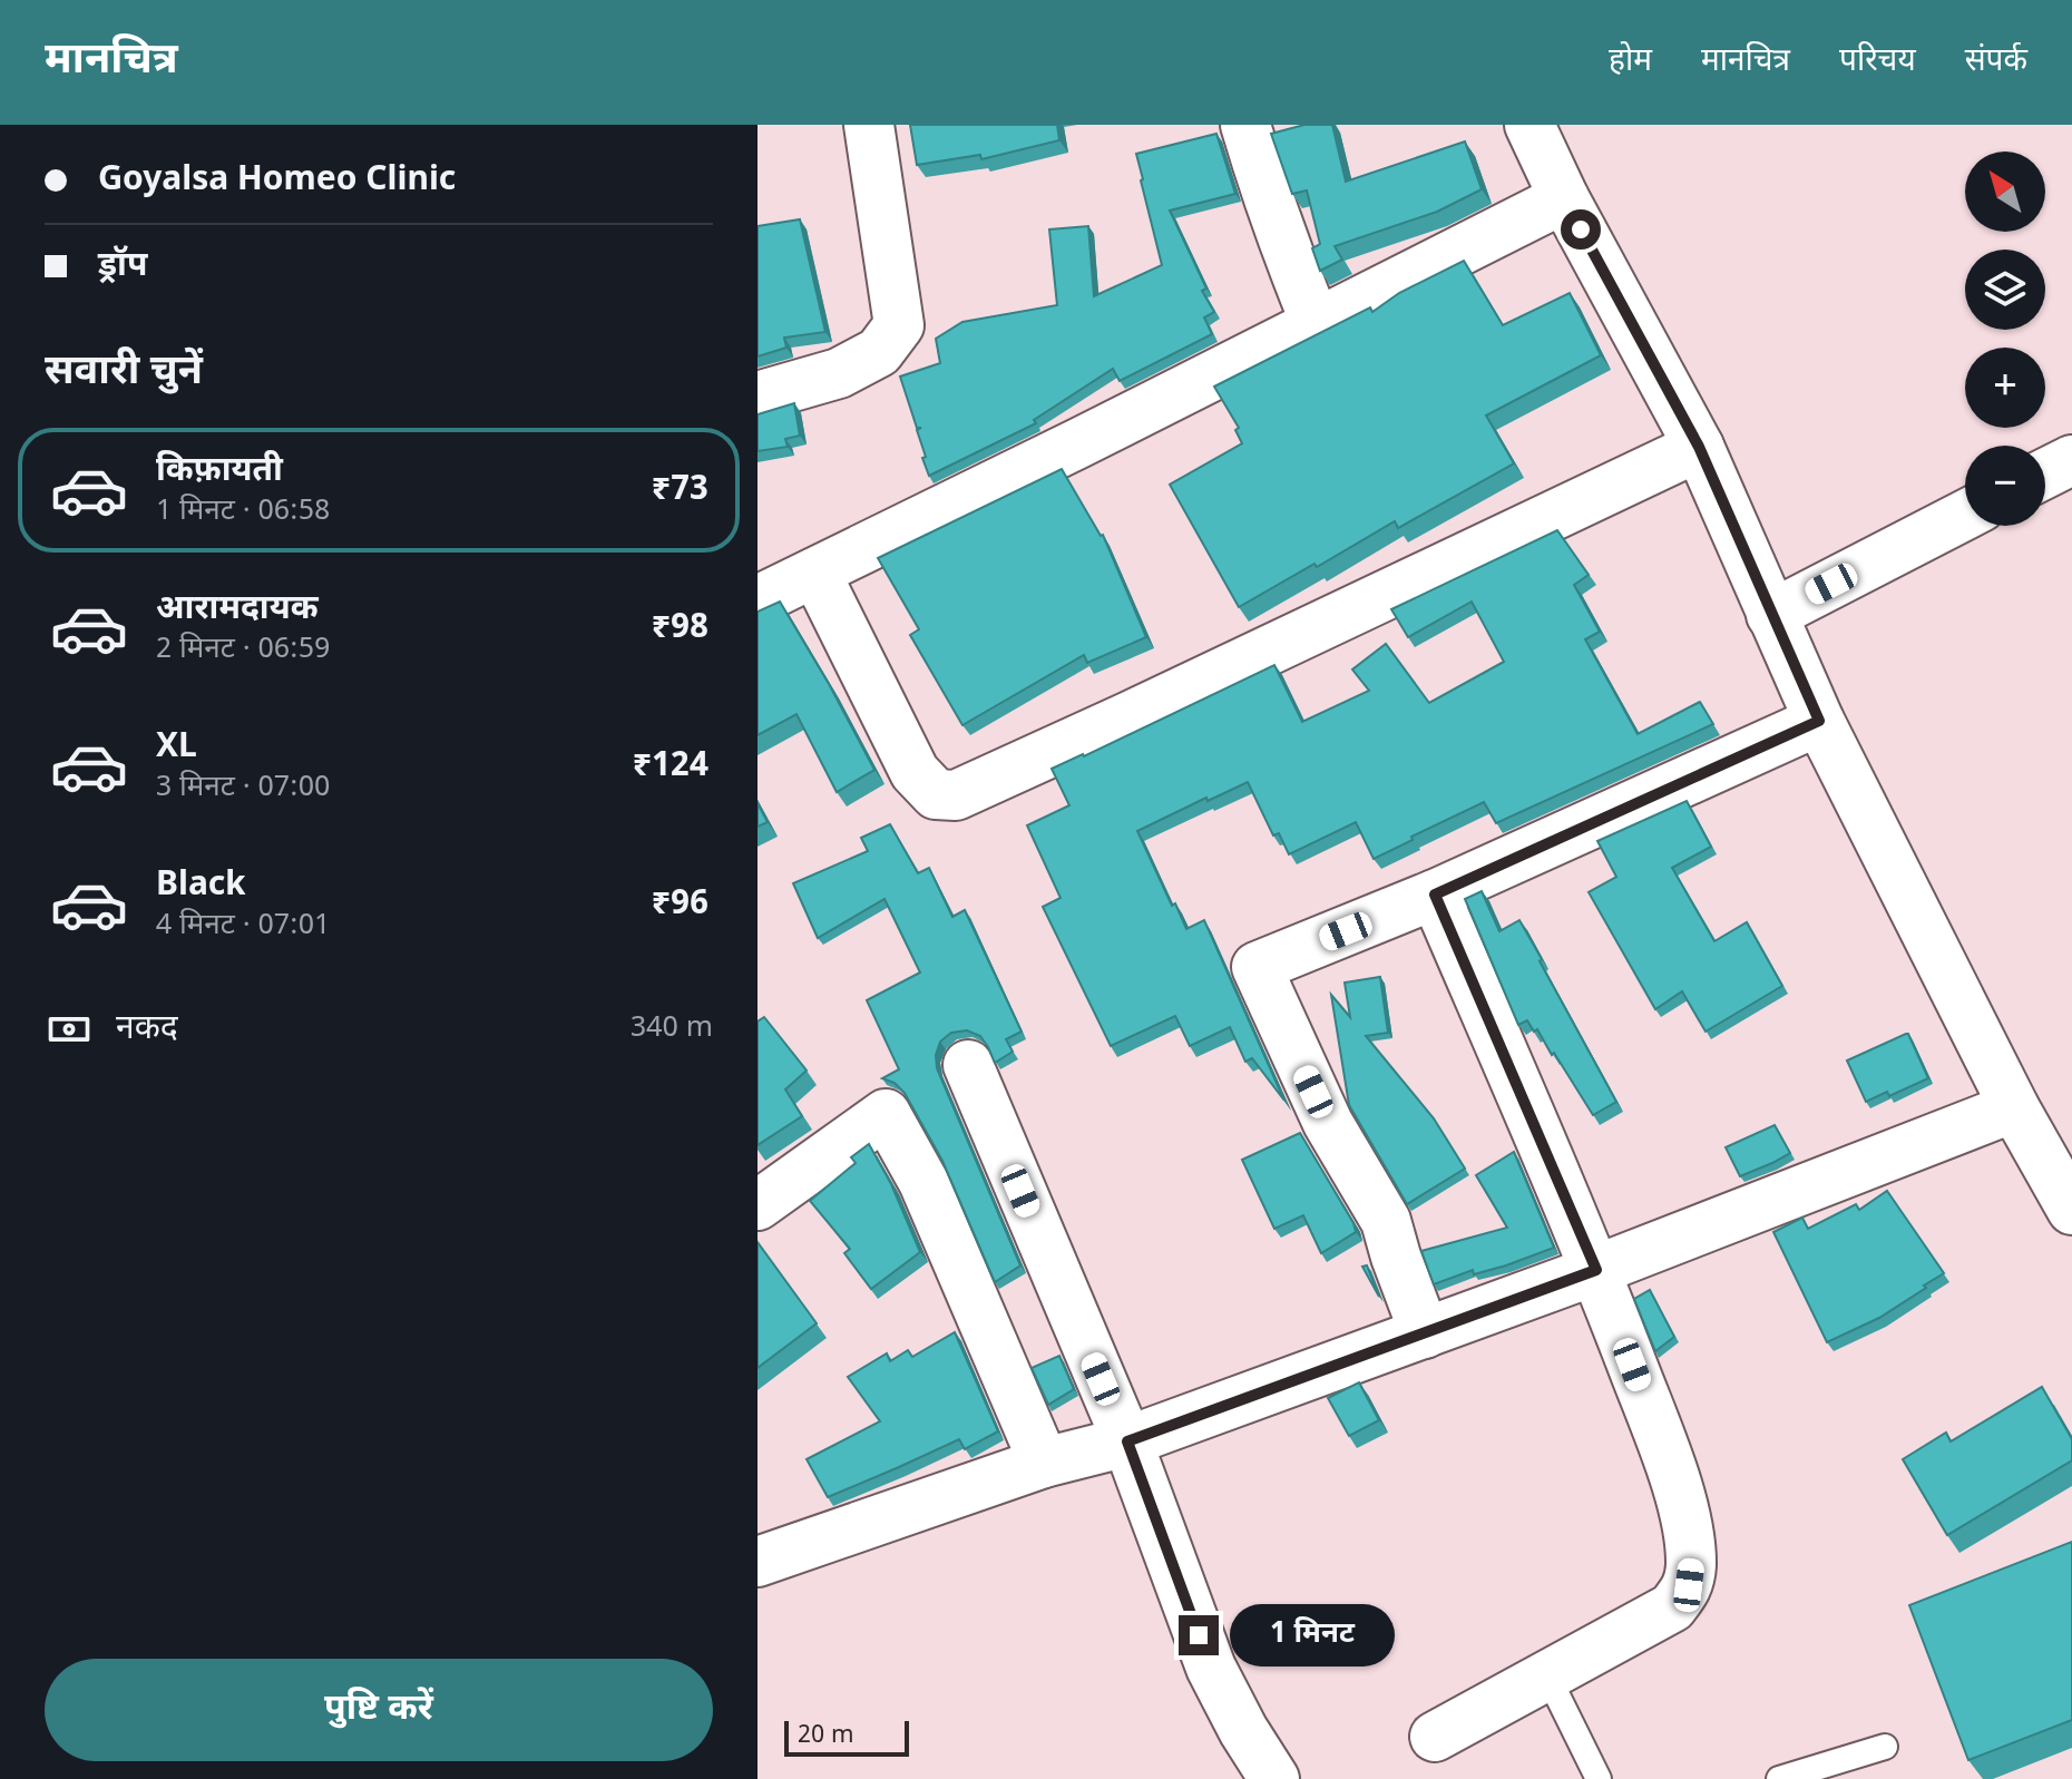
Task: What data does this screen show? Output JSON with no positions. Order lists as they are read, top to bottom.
{
  "scale_bar": "20 m",
  "north": "top left",
  "page": {
    "header": "मानचित्र",
    "nav": [
      "होम",
      "मानचित्र",
      "परिचय",
      "संपर्क"
    ],
    "banner": ["Goyalsa Homeo Clinic", "ड्रॉप"],
    "map_buttons": ["+", "−"],
    "heading": "सवारी चुनें",
    "list": [
      {
        "name": "किफ़ायती",
        "note": "1 मिनट · 06:58",
        "value": "₹73"
      },
      {
        "name": "आरामदायक",
        "note": "2 मिनट · 06:59",
        "value": "₹98"
      },
      {
        "name": "XL",
        "note": "3 मिनट · 07:00",
        "value": "₹124"
      },
      {
        "name": "Black",
        "note": "4 मिनट · 07:01",
        "value": "₹96"
      }
    ],
    "pay": ["नकद", "340 m"],
    "bubble": "1 मिनट",
    "buttons": "पुष्टि करें",
    "scale": "20 m"
  }
}
